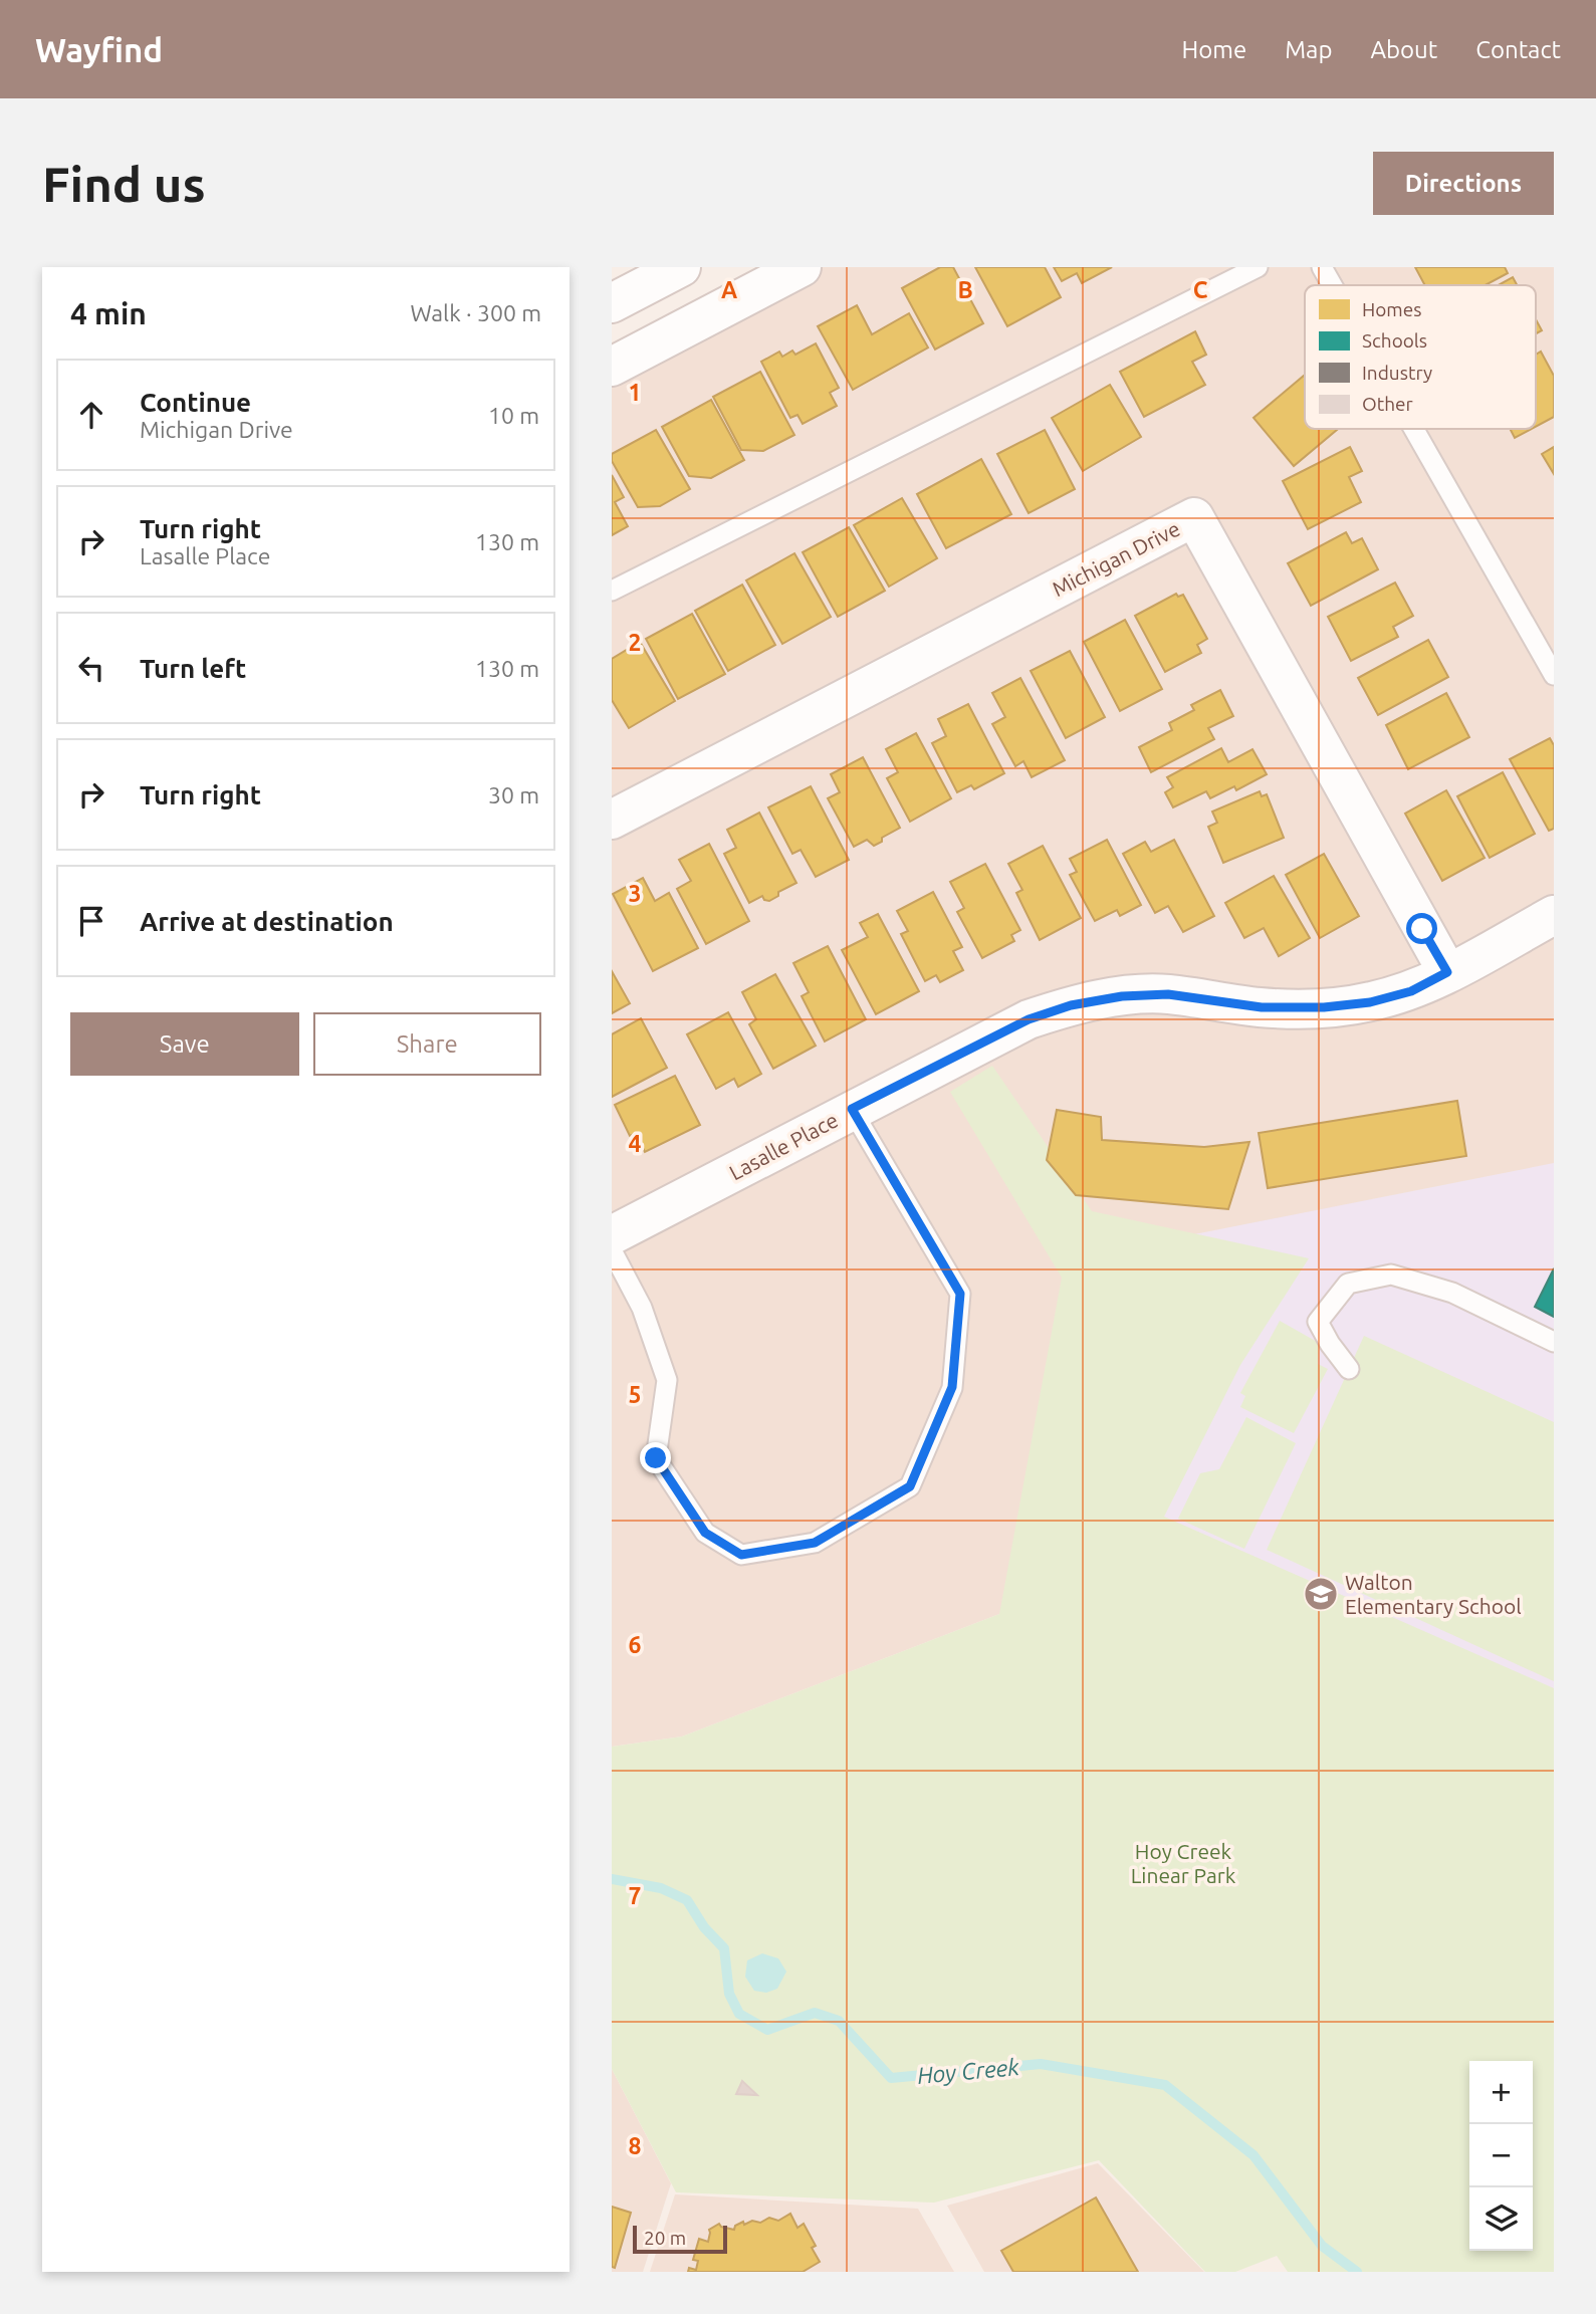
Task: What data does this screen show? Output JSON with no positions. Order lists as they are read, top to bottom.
{
  "streets": {
    "street": ["Michigan Drive", "Lasalle Place"]
  },
  "crossings": [
    ["Michigan Drive", "Lasalle Place"]
  ],
  "water": ["Hoy Creek"],
  "parks": ["Hoy Creek Linear Park"],
  "places": {
    "school or university": ["Walton Elementary School"]
  },
  "legend": [
    "Homes",
    "Schools",
    "Industry",
    "Other"
  ],
  "scale_bar": "20 m",
  "page": {
    "header": "Wayfind",
    "nav": [
      "Home",
      "Map",
      "About",
      "Contact"
    ],
    "buttons": [
      "Directions",
      ["Save", "Share"]
    ],
    "title": "Find us",
    "heading": ["4 min", "Walk · 300 m"],
    "list": [
      ["Continue", "Michigan Drive", "10 m"],
      ["Turn right", "Lasalle Place", "130 m"],
      ["Turn left", "130 m"],
      ["Turn right", "30 m"],
      "Arrive at destination"
    ],
    "map_buttons": ["+", "−"],
    "scale": "20 m"
  },
  "grid": {
    "columns": ["A", "B", "C"],
    "rows": [
      "1",
      "2",
      "3",
      "4",
      "5",
      "6",
      "7",
      "8"
    ]
  }
}
